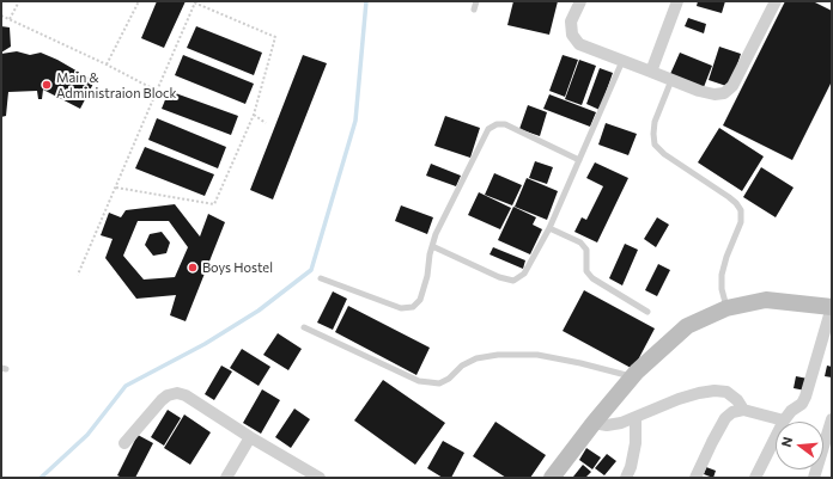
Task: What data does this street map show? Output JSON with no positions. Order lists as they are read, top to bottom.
{
  "places": ["Main & Administraion Block", "Boys Hostel"],
  "north": "left"
}
